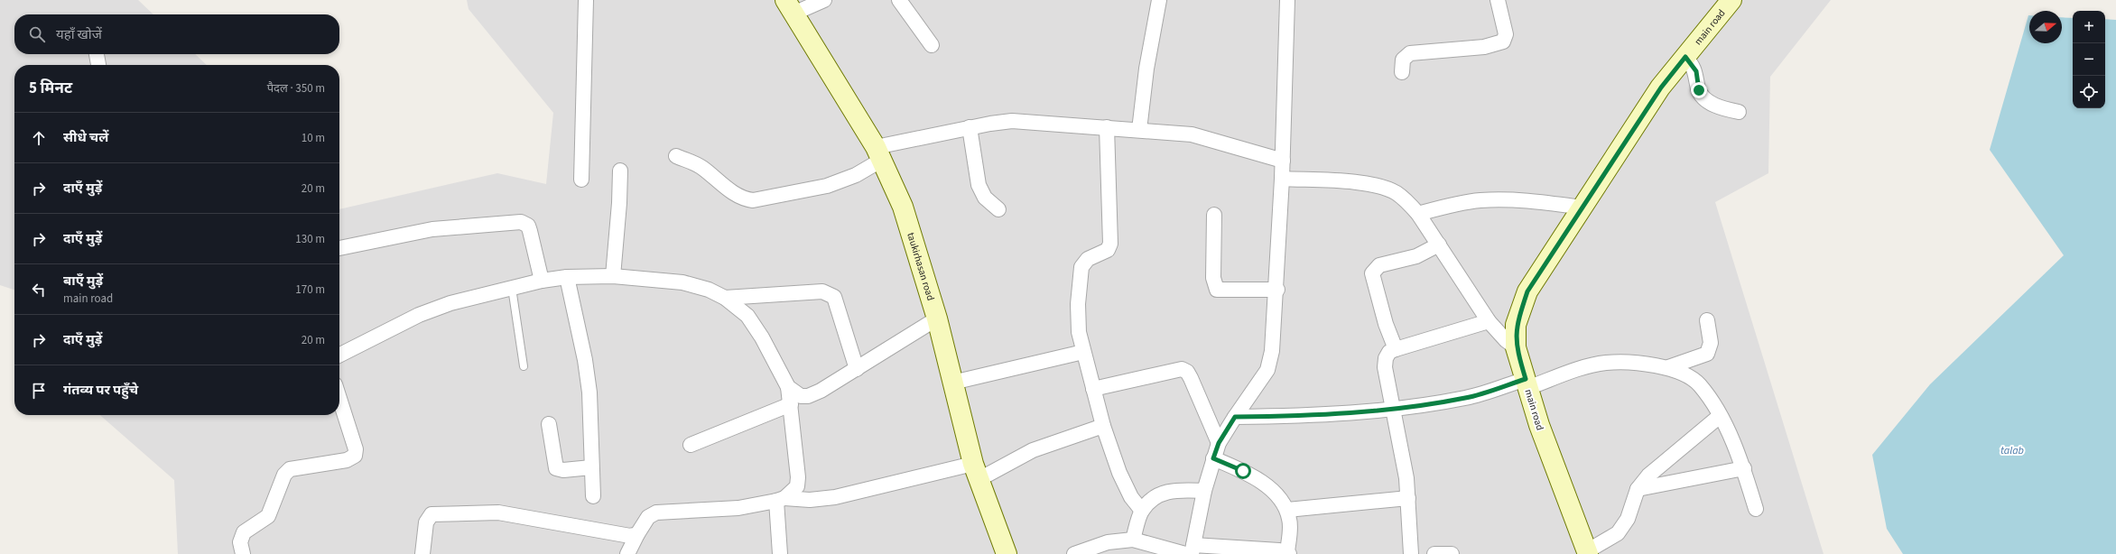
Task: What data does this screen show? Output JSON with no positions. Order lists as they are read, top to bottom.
{
  "streets": {
    "main road": ["main road", "taukirhasan road"]
  },
  "water": ["talab"],
  "north": "right",
  "page": {
    "map_buttons": ["+", "−"],
    "search": "यहाँ खोजें",
    "heading": ["5 मिनट", "पैदल · 350 m"],
    "list": [
      ["सीधे चलें", "10 m"],
      ["दाएँ मुड़ें", "20 m"],
      ["दाएँ मुड़ें", "130 m"],
      ["बाएँ मुड़ें", "main road", "170 m"],
      ["दाएँ मुड़ें", "20 m"],
      "गंतव्य पर पहुँचे"
    ]
  }
}
